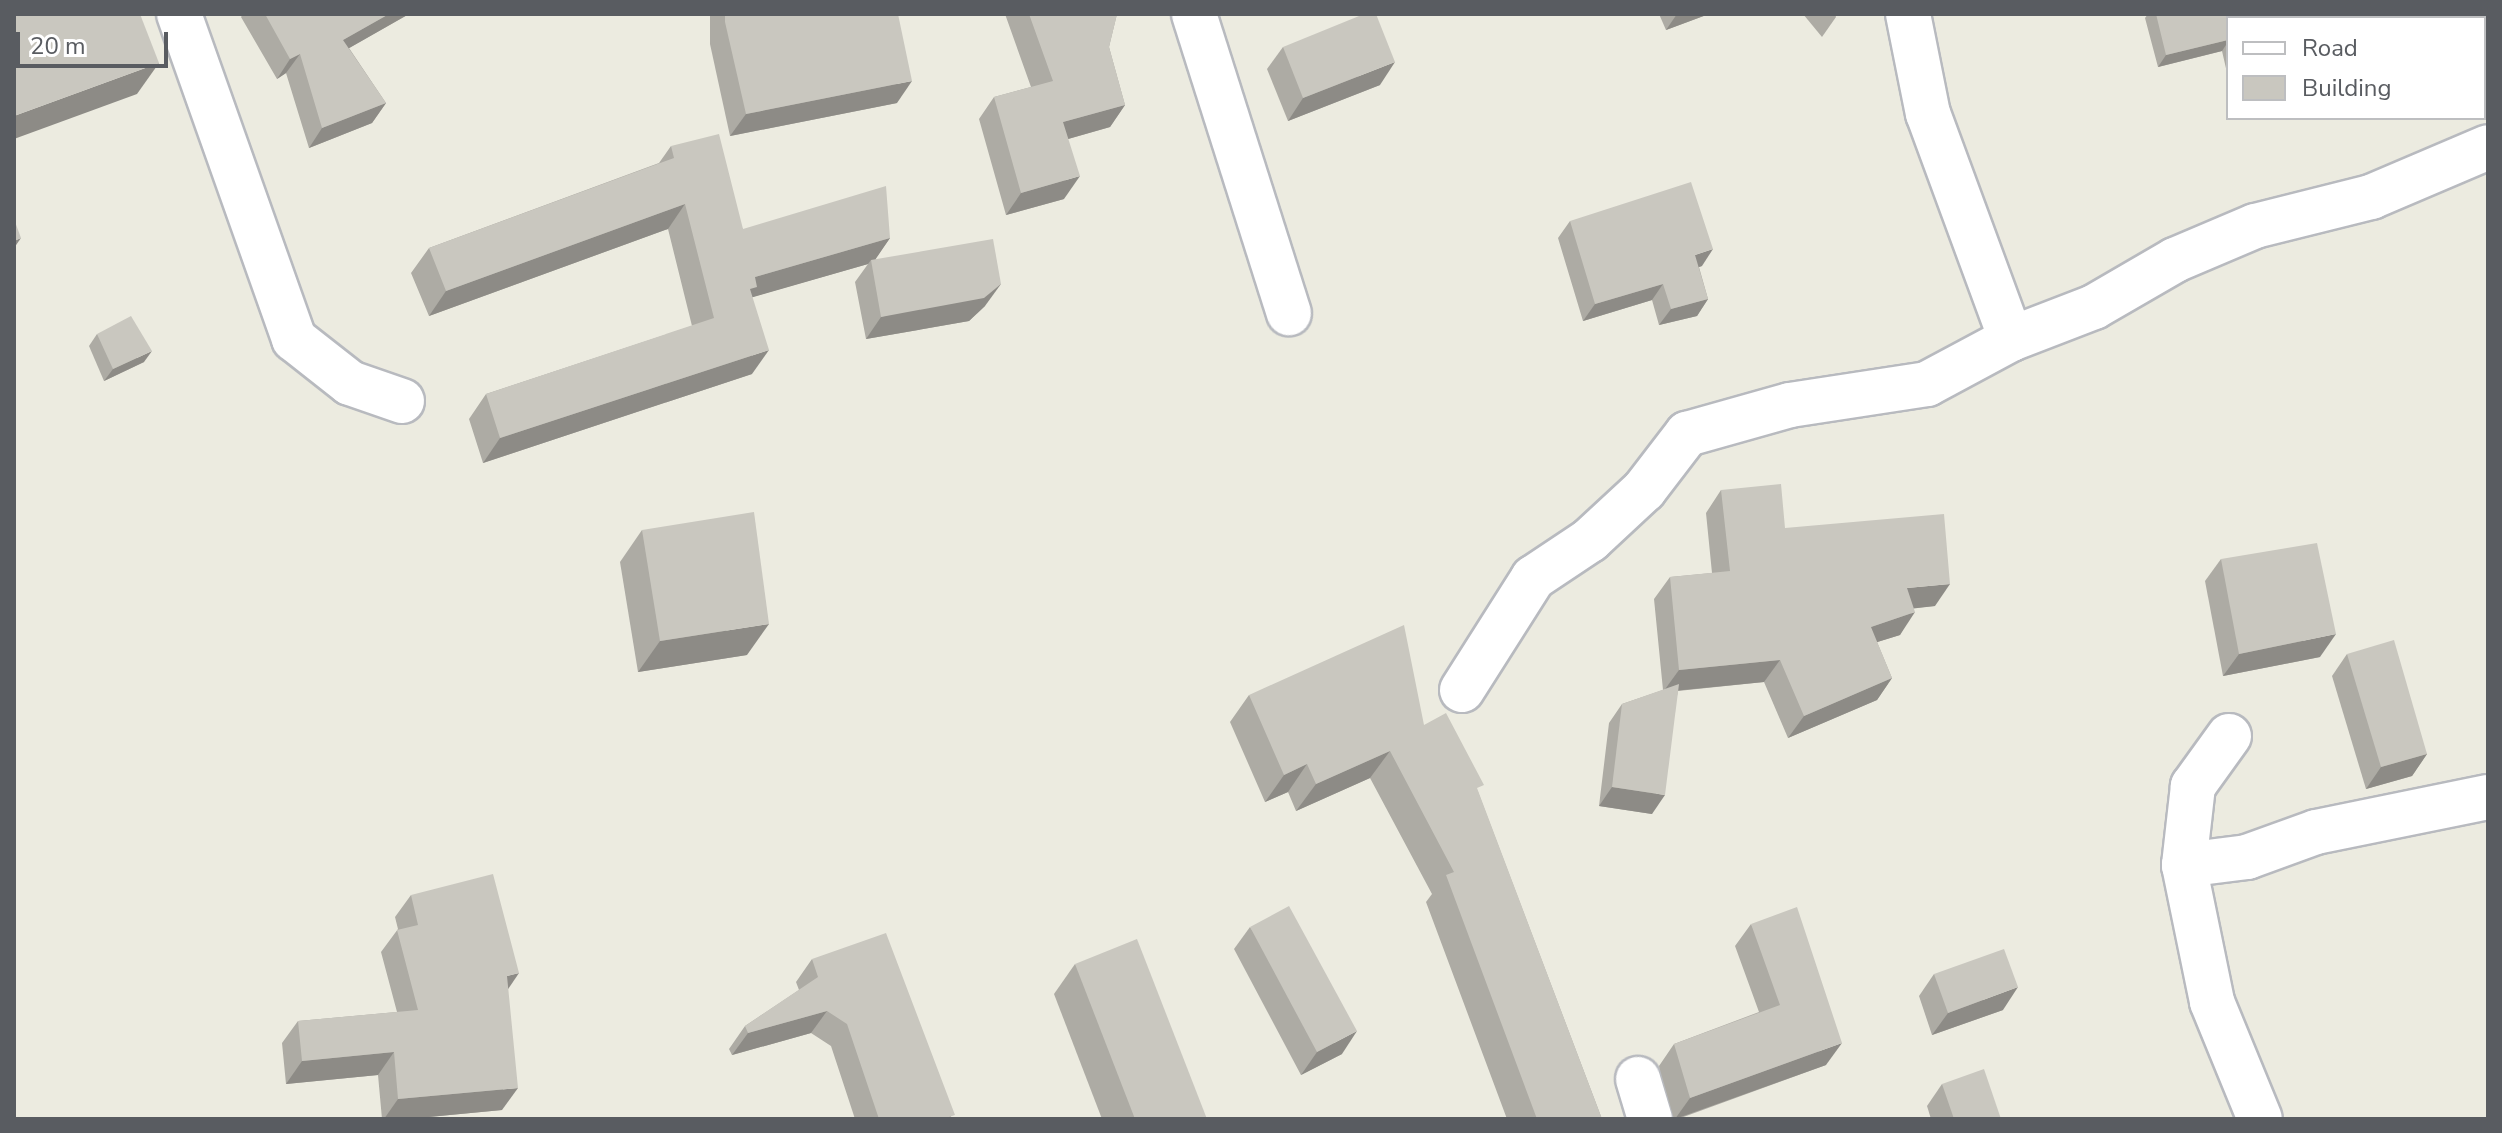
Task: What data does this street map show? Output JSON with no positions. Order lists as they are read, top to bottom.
{
  "legend": ["Road", "Building"],
  "scale_bar": "20 m"
}
